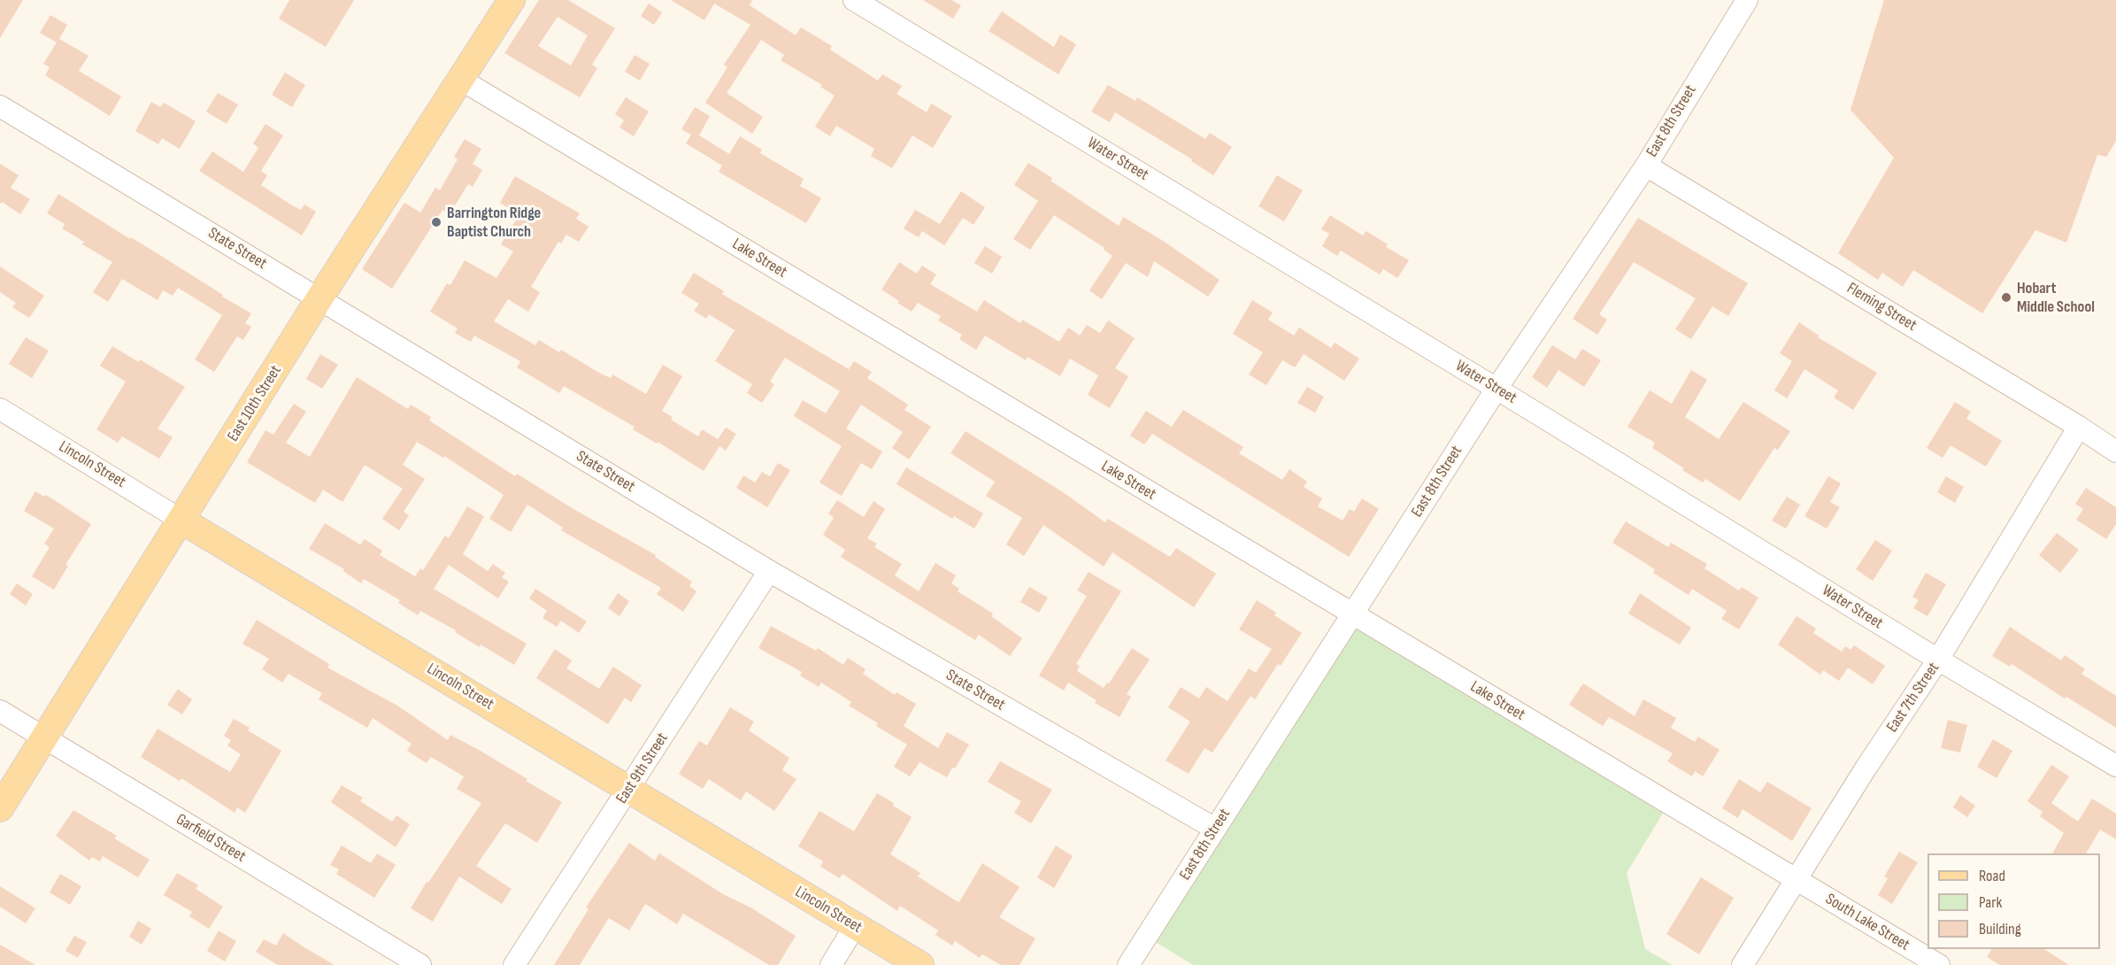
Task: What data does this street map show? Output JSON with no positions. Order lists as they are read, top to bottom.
{
  "streets": {
    "main road": ["East 10th Street", "Lincoln Street"],
    "street": [
      "East 8th Street",
      "Water Street",
      "State Street",
      "Lake Street",
      "Fleming Street",
      "East 7th Street",
      "East 9th Street",
      "Garfield Street",
      "South Lake Street"
    ]
  },
  "crossings": [
    ["East 8th Street", "Water Street"],
    ["East 8th Street", "State Street"],
    ["East 8th Street", "Lake Street"],
    ["East 8th Street", "Fleming Street"],
    ["Water Street", "East 7th Street"],
    ["State Street", "East 10th Street"],
    ["State Street", "East 9th Street"],
    ["Lake Street", "East 10th Street"],
    ["Lake Street", "East 7th Street"],
    ["Lake Street", "South Lake Street"],
    ["Fleming Street", "East 7th Street"],
    ["East 10th Street", "Lincoln Street"],
    ["East 10th Street", "Garfield Street"],
    ["Lincoln Street", "East 9th Street"],
    ["East 7th Street", "South Lake Street"]
  ],
  "places": ["Barrington Ridge Baptist Church", "Hobart Middle School"],
  "legend": ["Road", "Park", "Building"]
}
